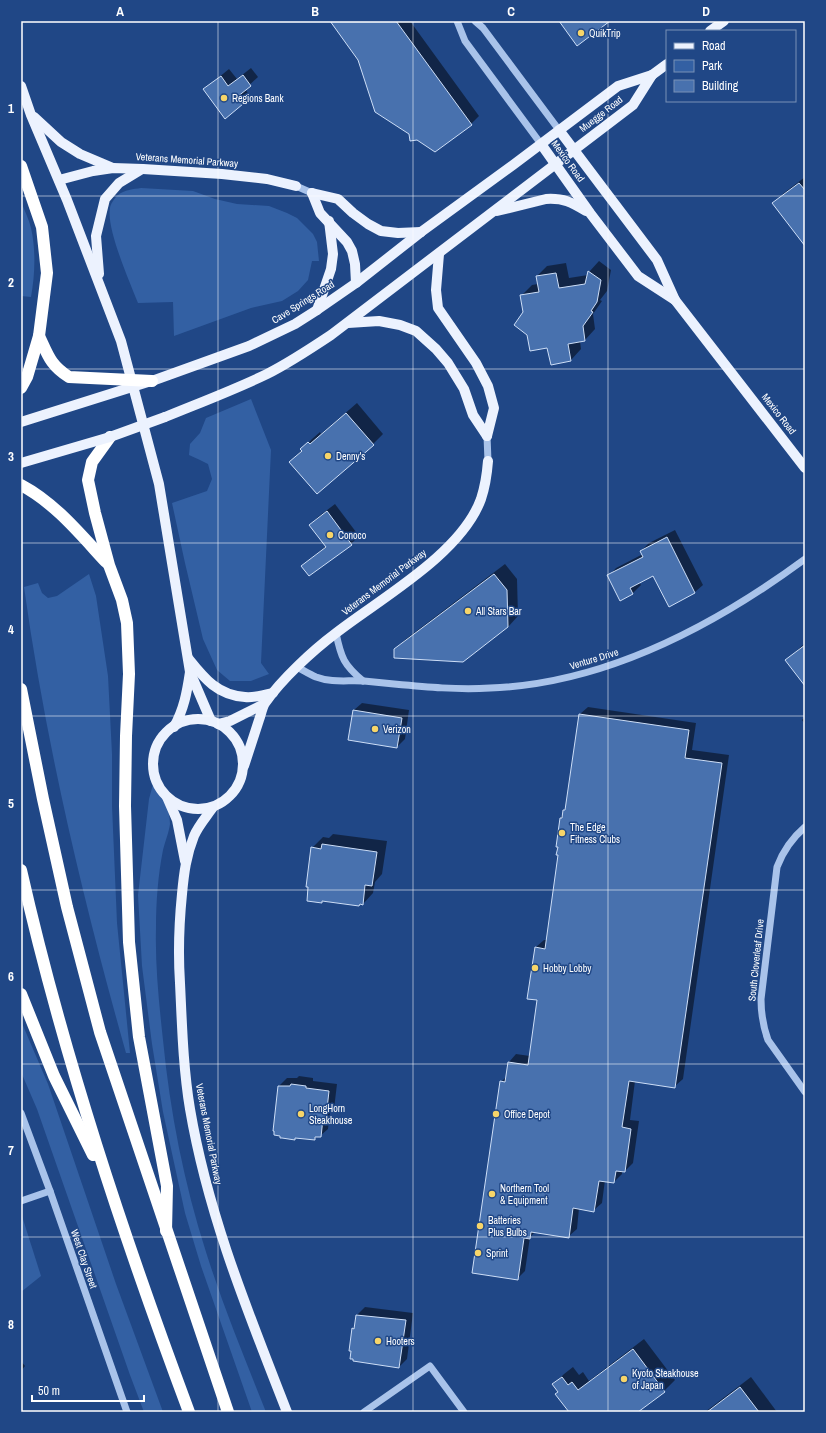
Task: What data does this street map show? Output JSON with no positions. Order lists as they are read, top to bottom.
{
  "streets": {
    "main road": [
      "Muegge Road",
      "Veterans Memorial Parkway",
      "Mexico Road",
      "Cave Springs Road"
    ],
    "street": ["Venture Drive", "South Cloverleaf Drive", "West Clay Street"]
  },
  "crossings": [
    ["Muegge Road", "Mexico Road"],
    ["Muegge Road", "Cave Springs Road"],
    ["Veterans Memorial Parkway", "Cave Springs Road"],
    ["Veterans Memorial Parkway", "Venture Drive"],
    ["Mexico Road", "Cave Springs Road"]
  ],
  "places": [
    "QuikTrip",
    "Regions Bank",
    "Denny's",
    "Conoco",
    "All Stars Bar",
    "Verizon",
    "The Edge Fitness Clubs",
    "Hobby Lobby",
    "LongHorn Steakhouse",
    "Office Depot",
    "Northern Tool & Equipment",
    "Batteries Plus Bulbs",
    "Sprint",
    "Hooters",
    "Kyoto Steakhouse of Japan"
  ],
  "legend": ["Road", "Park", "Building"],
  "scale_bar": "50 m",
  "grid": {
    "columns": [
      "A",
      "B",
      "C",
      "D"
    ],
    "rows": [
      "1",
      "2",
      "3",
      "4",
      "5",
      "6",
      "7",
      "8"
    ]
  }
}
